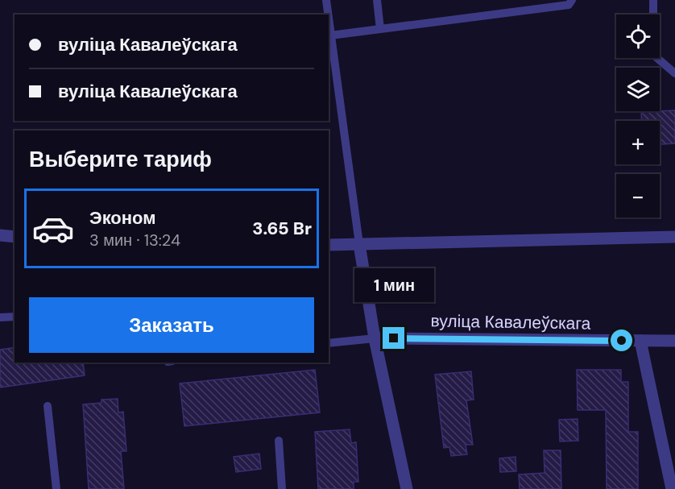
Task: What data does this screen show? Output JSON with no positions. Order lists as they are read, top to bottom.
{
  "streets": {
    "street": ["вуліца Кавалеўскага"]
  },
  "page": {
    "map_buttons": ["+", "−"],
    "banner": ["вуліца Кавалеўскага", "вуліца Кавалеўскага"],
    "heading": "Выберите тариф",
    "list": [
      {
        "name": "Эконом",
        "note": "3 мин · 13:24",
        "value": "3.65 Br"
      }
    ],
    "bubble": "1 мин",
    "buttons": "Заказать"
  }
}
